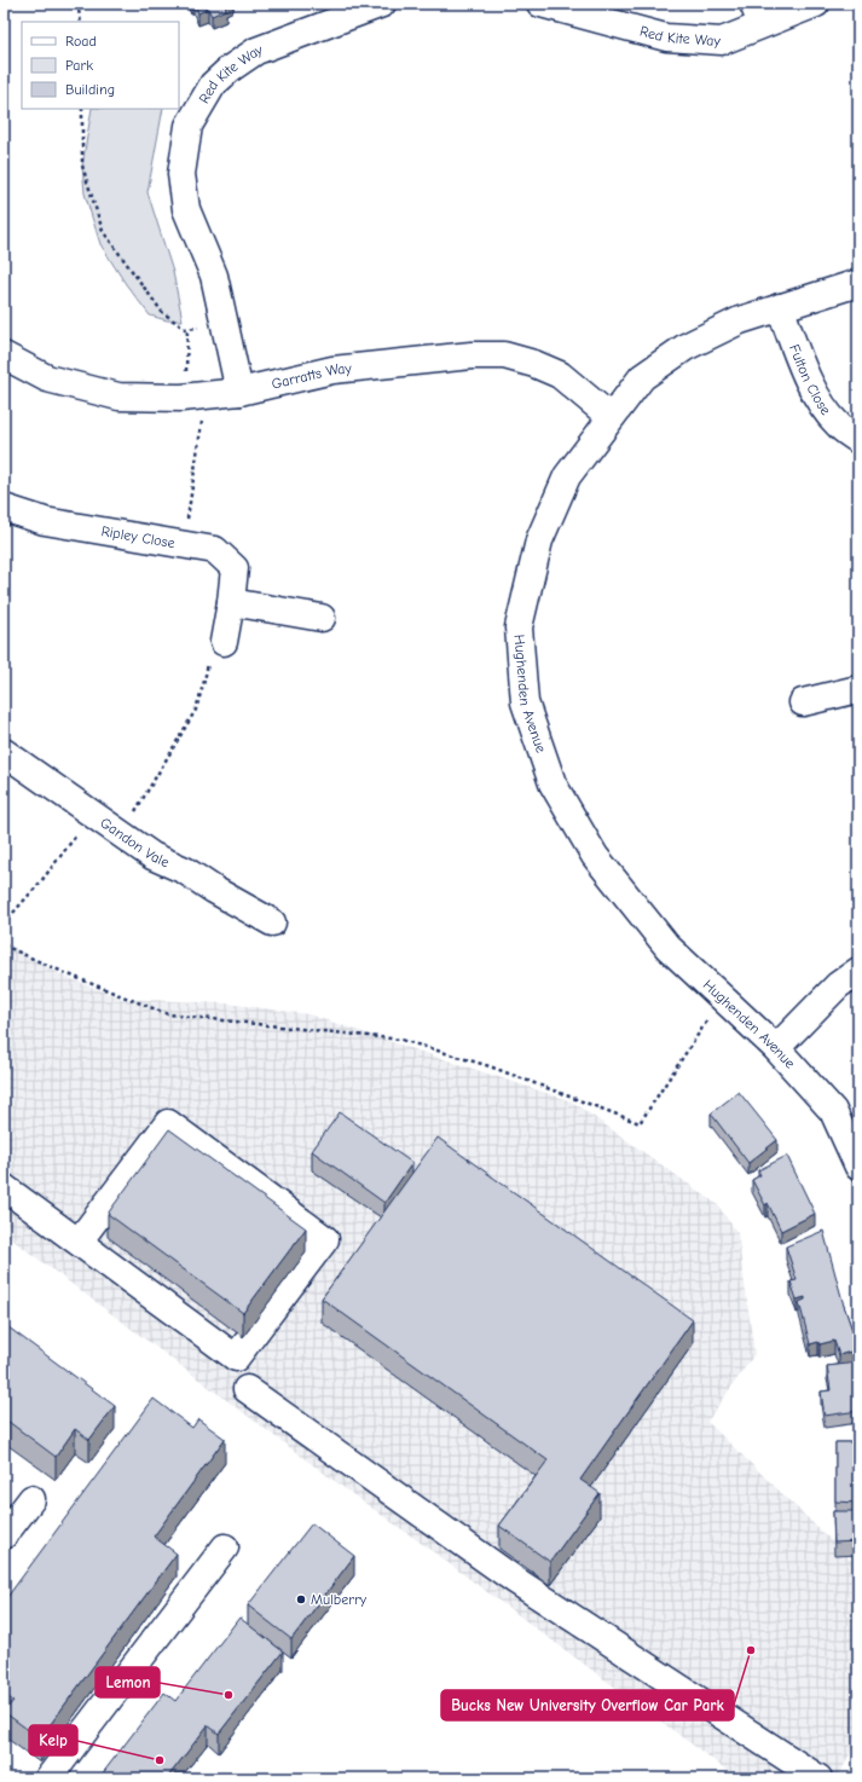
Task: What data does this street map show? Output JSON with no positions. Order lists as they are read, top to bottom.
{
  "streets": {
    "street": [
      "Red Kite Way",
      "Garratts Way",
      "Fulton Close",
      "Ripley Close",
      "Hughenden Avenue",
      "Gandon Vale"
    ]
  },
  "crossings": [
    ["Red Kite Way", "Garratts Way"],
    ["Garratts Way", "Hughenden Avenue"],
    ["Fulton Close", "Hughenden Avenue"]
  ],
  "places": [
    "Mulberry",
    "Bucks New University Overflow Car Park",
    "Lemon",
    "Kelp"
  ],
  "legend": ["Road", "Park", "Building"]
}
